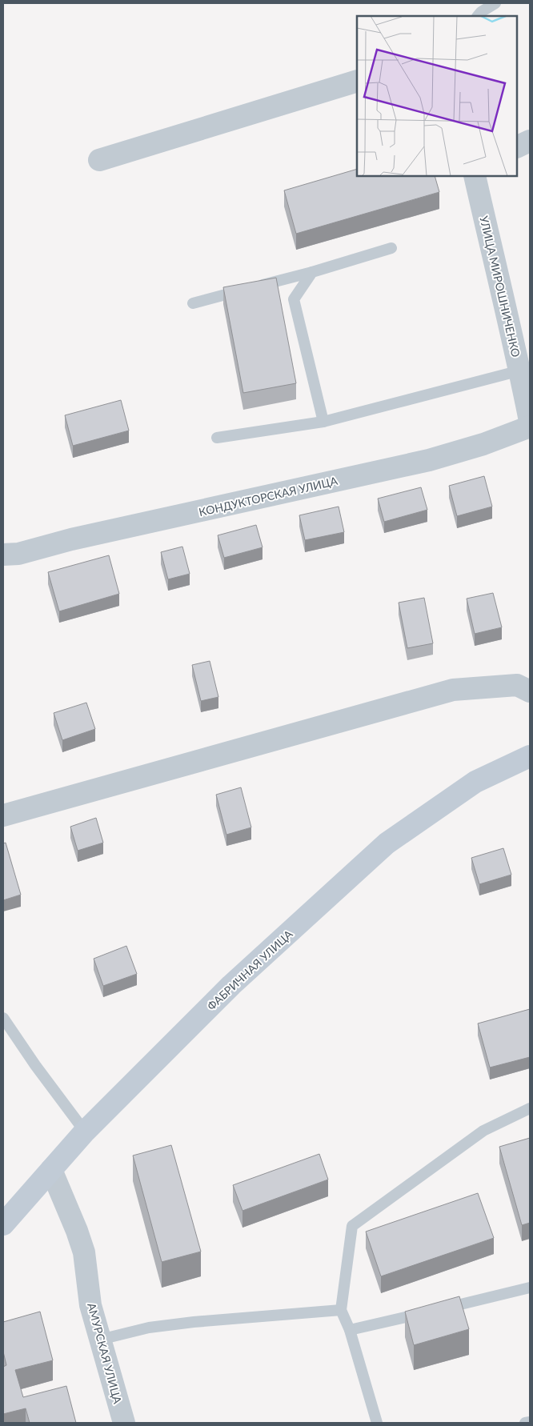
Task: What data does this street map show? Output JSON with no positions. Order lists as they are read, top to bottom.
{
  "streets": {
    "street": [
      "УЛИЦА МИРОШНИЧЕНКО",
      "КОНДУКТОРСКАЯ УЛИЦА",
      "ФАБРИЧНАЯ УЛИЦА",
      "АМУРСКАЯ УЛИЦА"
    ]
  },
  "crossings": [
    ["ФАБРИЧНАЯ УЛИЦА", "АМУРСКАЯ УЛИЦА"]
  ]
}
